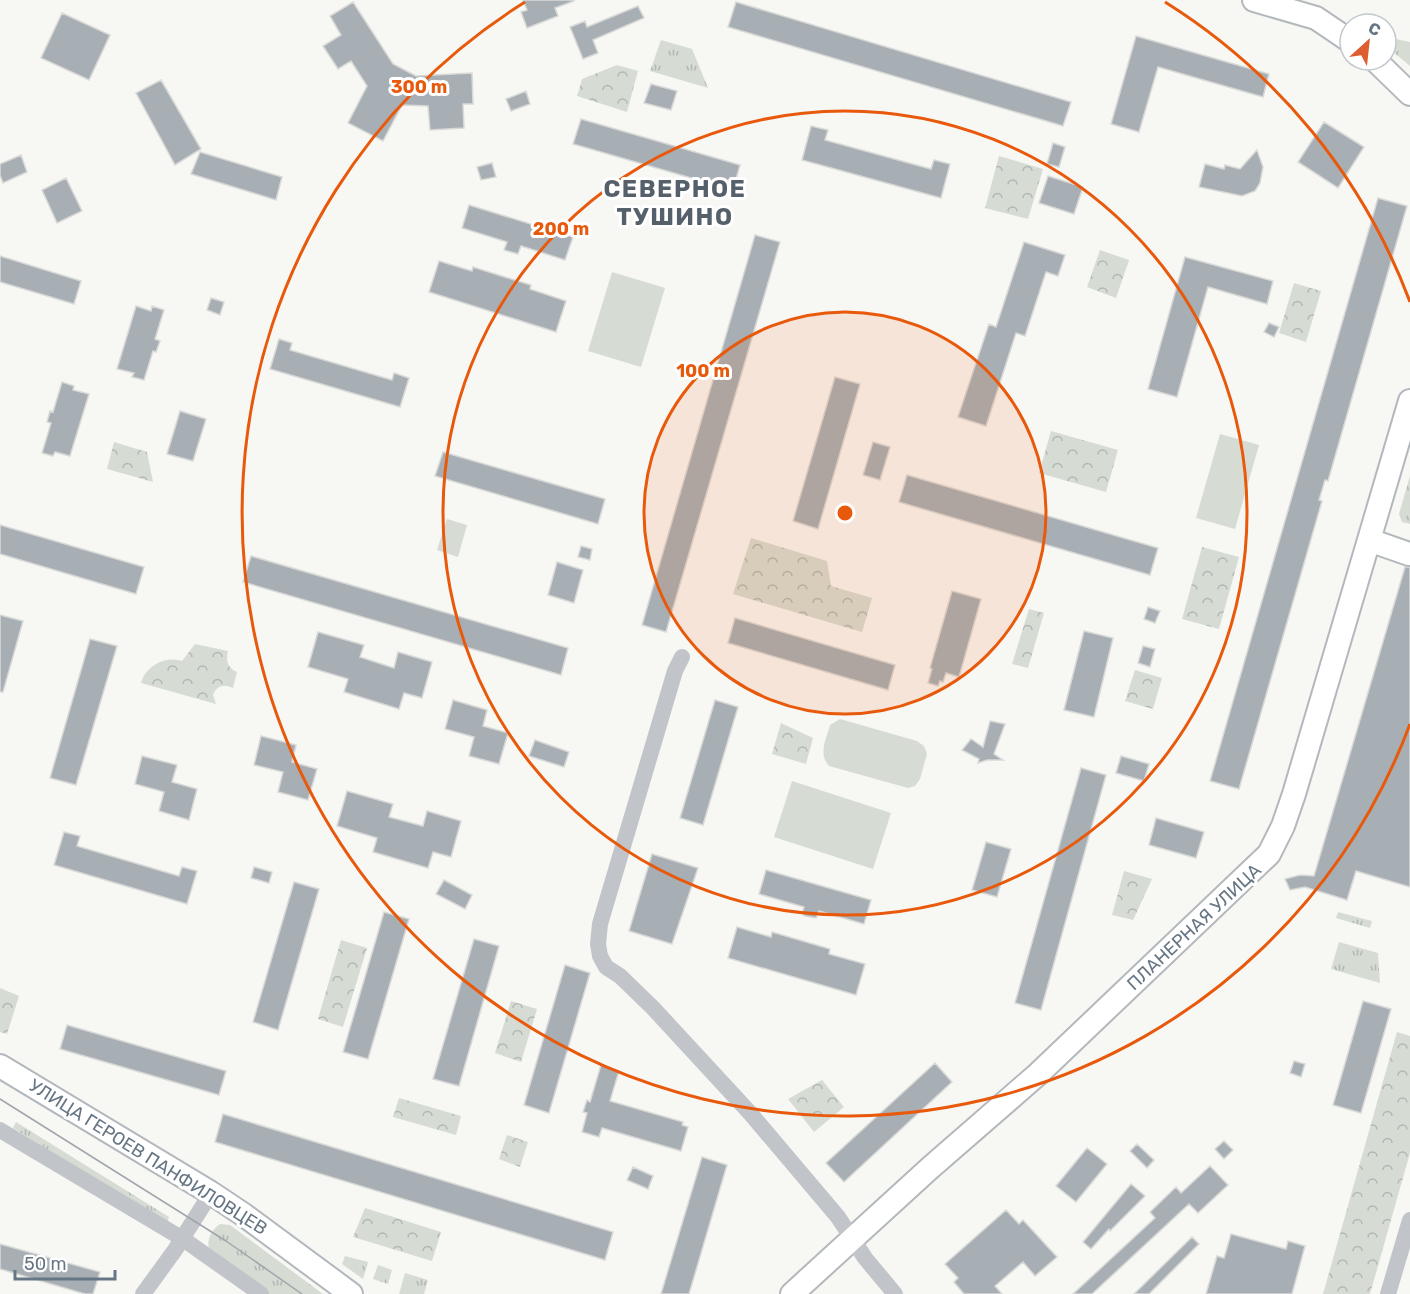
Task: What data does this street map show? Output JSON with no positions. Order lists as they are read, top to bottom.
{
  "streets": {
    "main road": ["ПЛАНЕРНАЯ УЛИЦА", "УЛИЦА ГЕРОЕВ ПАНФИЛОВЦЕВ"]
  },
  "districts": ["СЕВЕРНОЕ ТУШИНО"],
  "scale_bar": "50 m",
  "north": "top right",
  "rings": ["300 m", "200 m", "100 m"]
}
